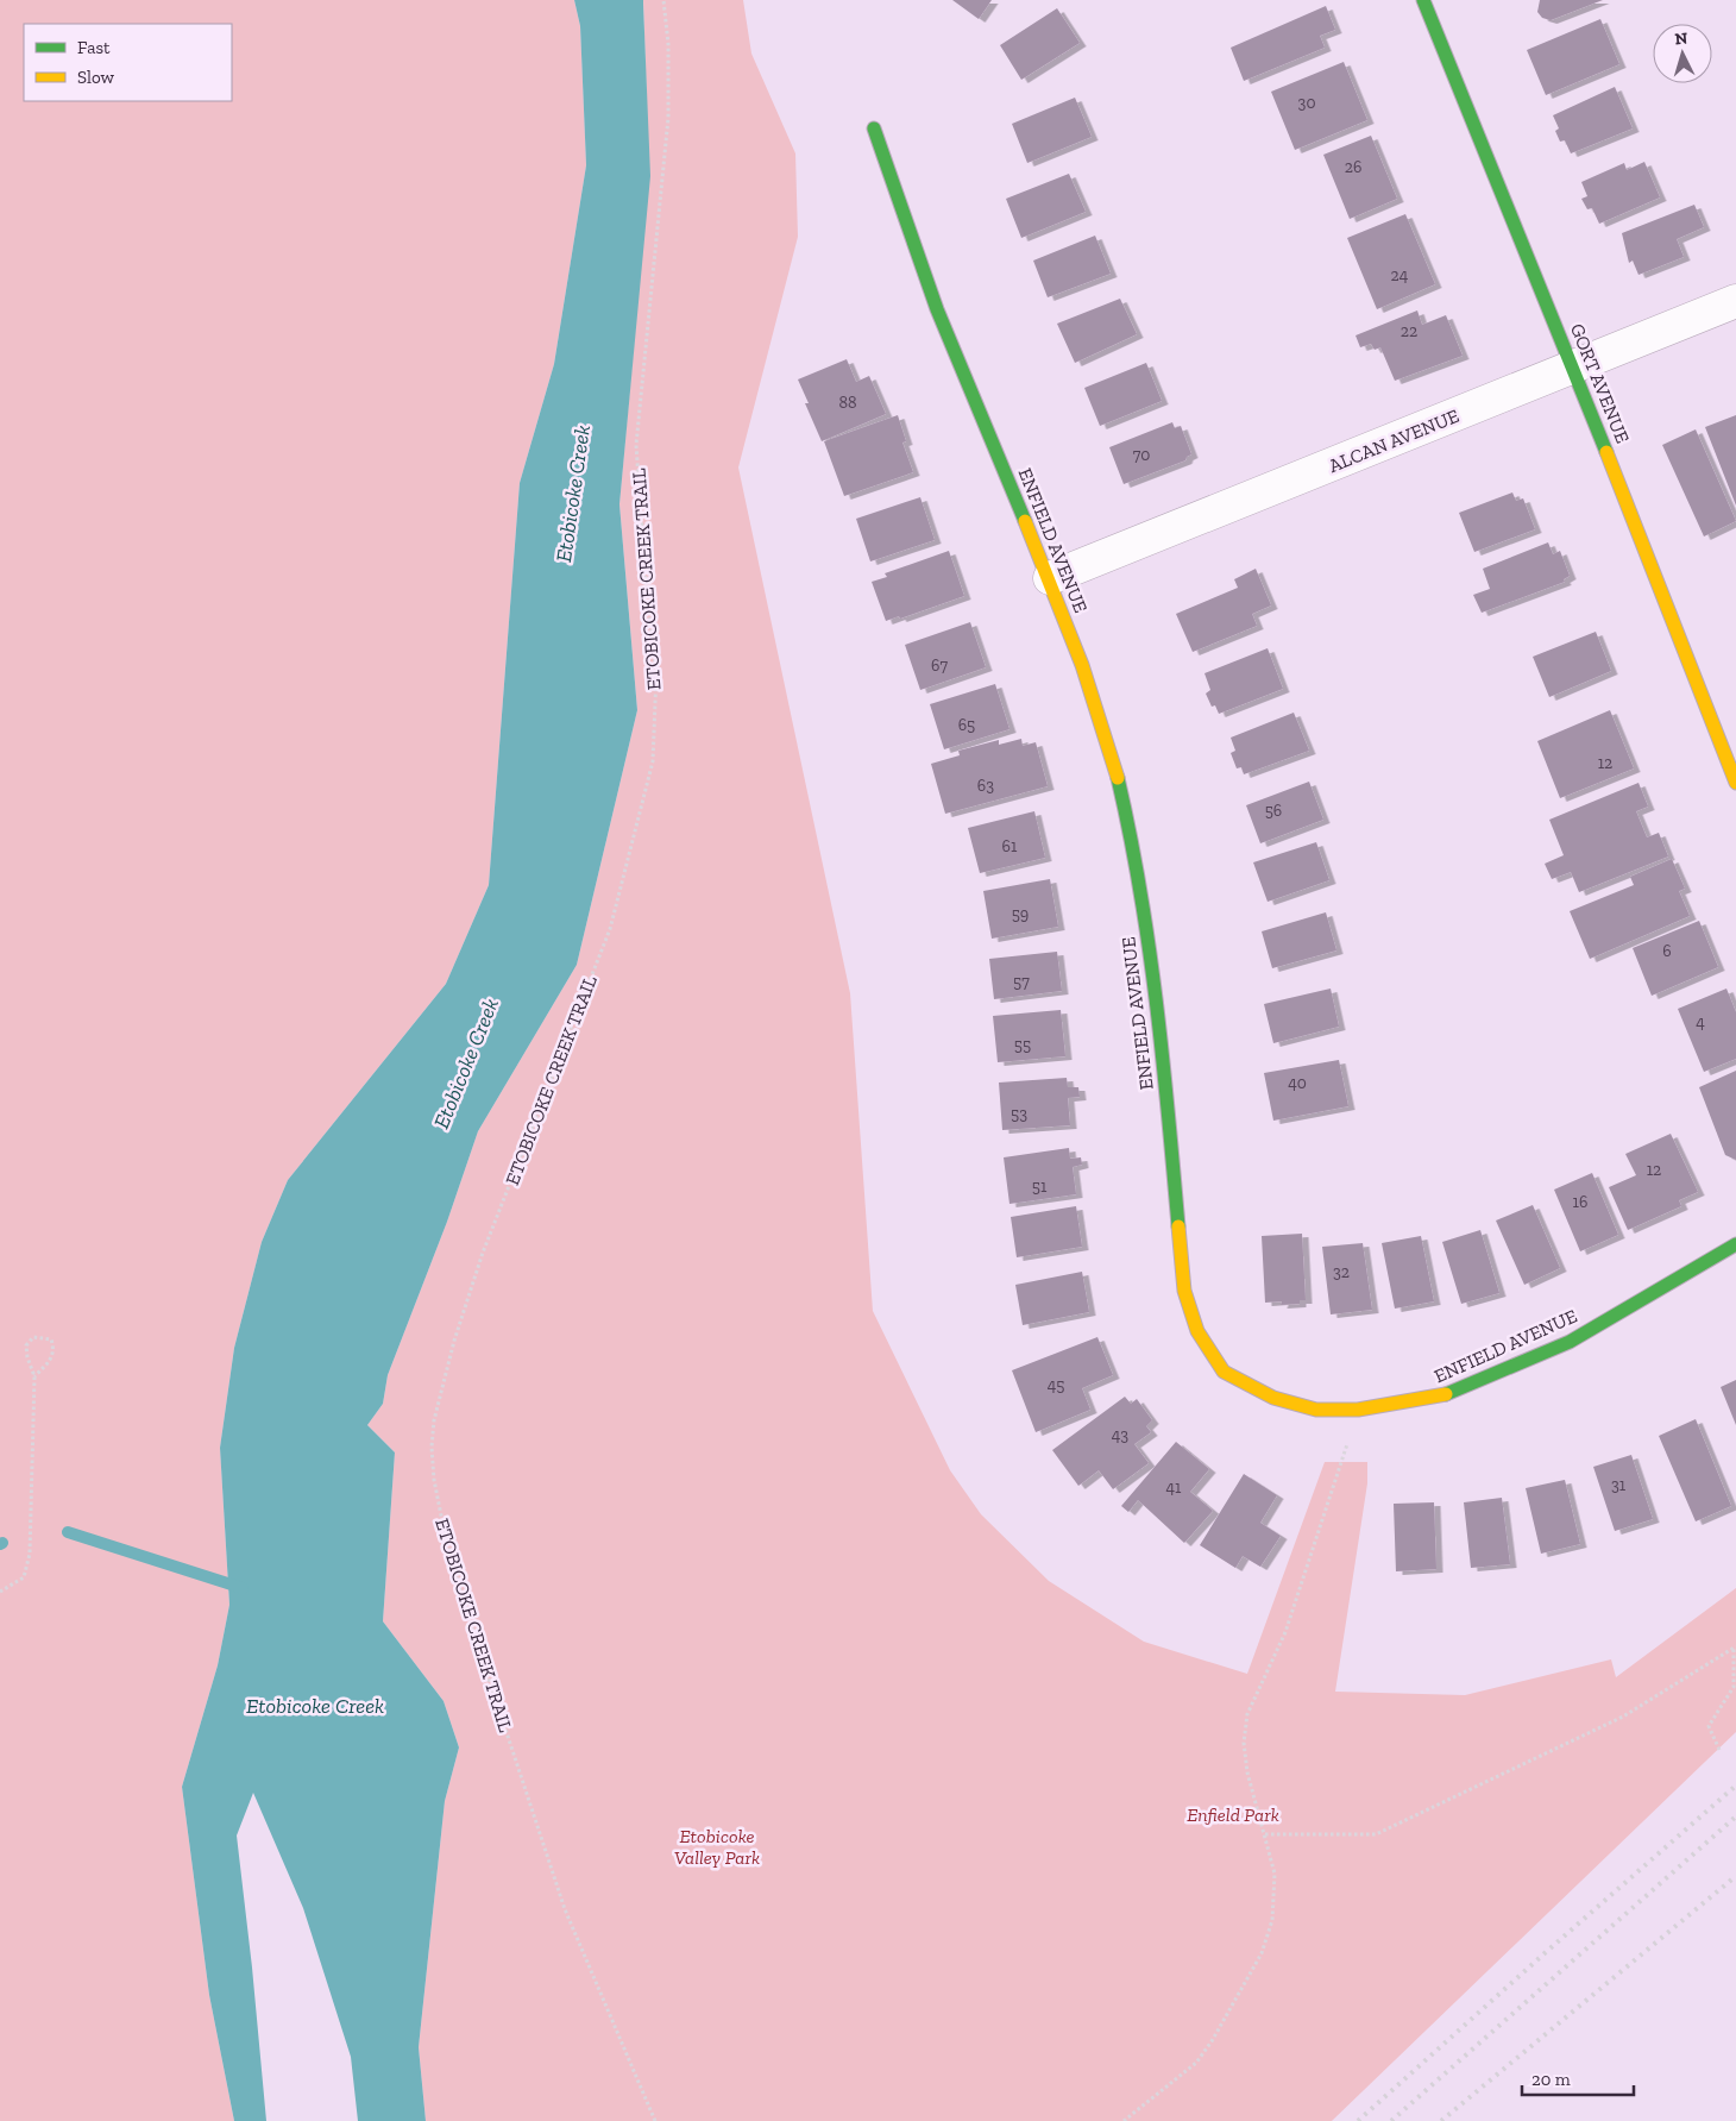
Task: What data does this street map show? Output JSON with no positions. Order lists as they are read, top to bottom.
{
  "streets": {
    "street": ["GORT AVENUE", "ALCAN AVENUE", "ENFIELD AVENUE"],
    "path": ["ETOBICOKE CREEK TRAIL"]
  },
  "crossings": [
    ["GORT AVENUE", "ALCAN AVENUE"],
    ["ALCAN AVENUE", "ENFIELD AVENUE"]
  ],
  "water": ["Etobicoke Creek"],
  "parks": ["Enfield Park", "Etobicoke Valley Park"],
  "house_numbers": [
    "30",
    "26",
    "24",
    "22",
    "88",
    "70",
    "67",
    "65",
    "12",
    "63",
    "56",
    "61",
    "59",
    "6",
    "57",
    "4",
    "55",
    "40",
    "53",
    "12",
    "51",
    "16",
    "32",
    "45",
    "43",
    "31",
    "41"
  ],
  "legend": ["Fast", "Slow"],
  "scale_bar": "20 m",
  "north": "top"
}
